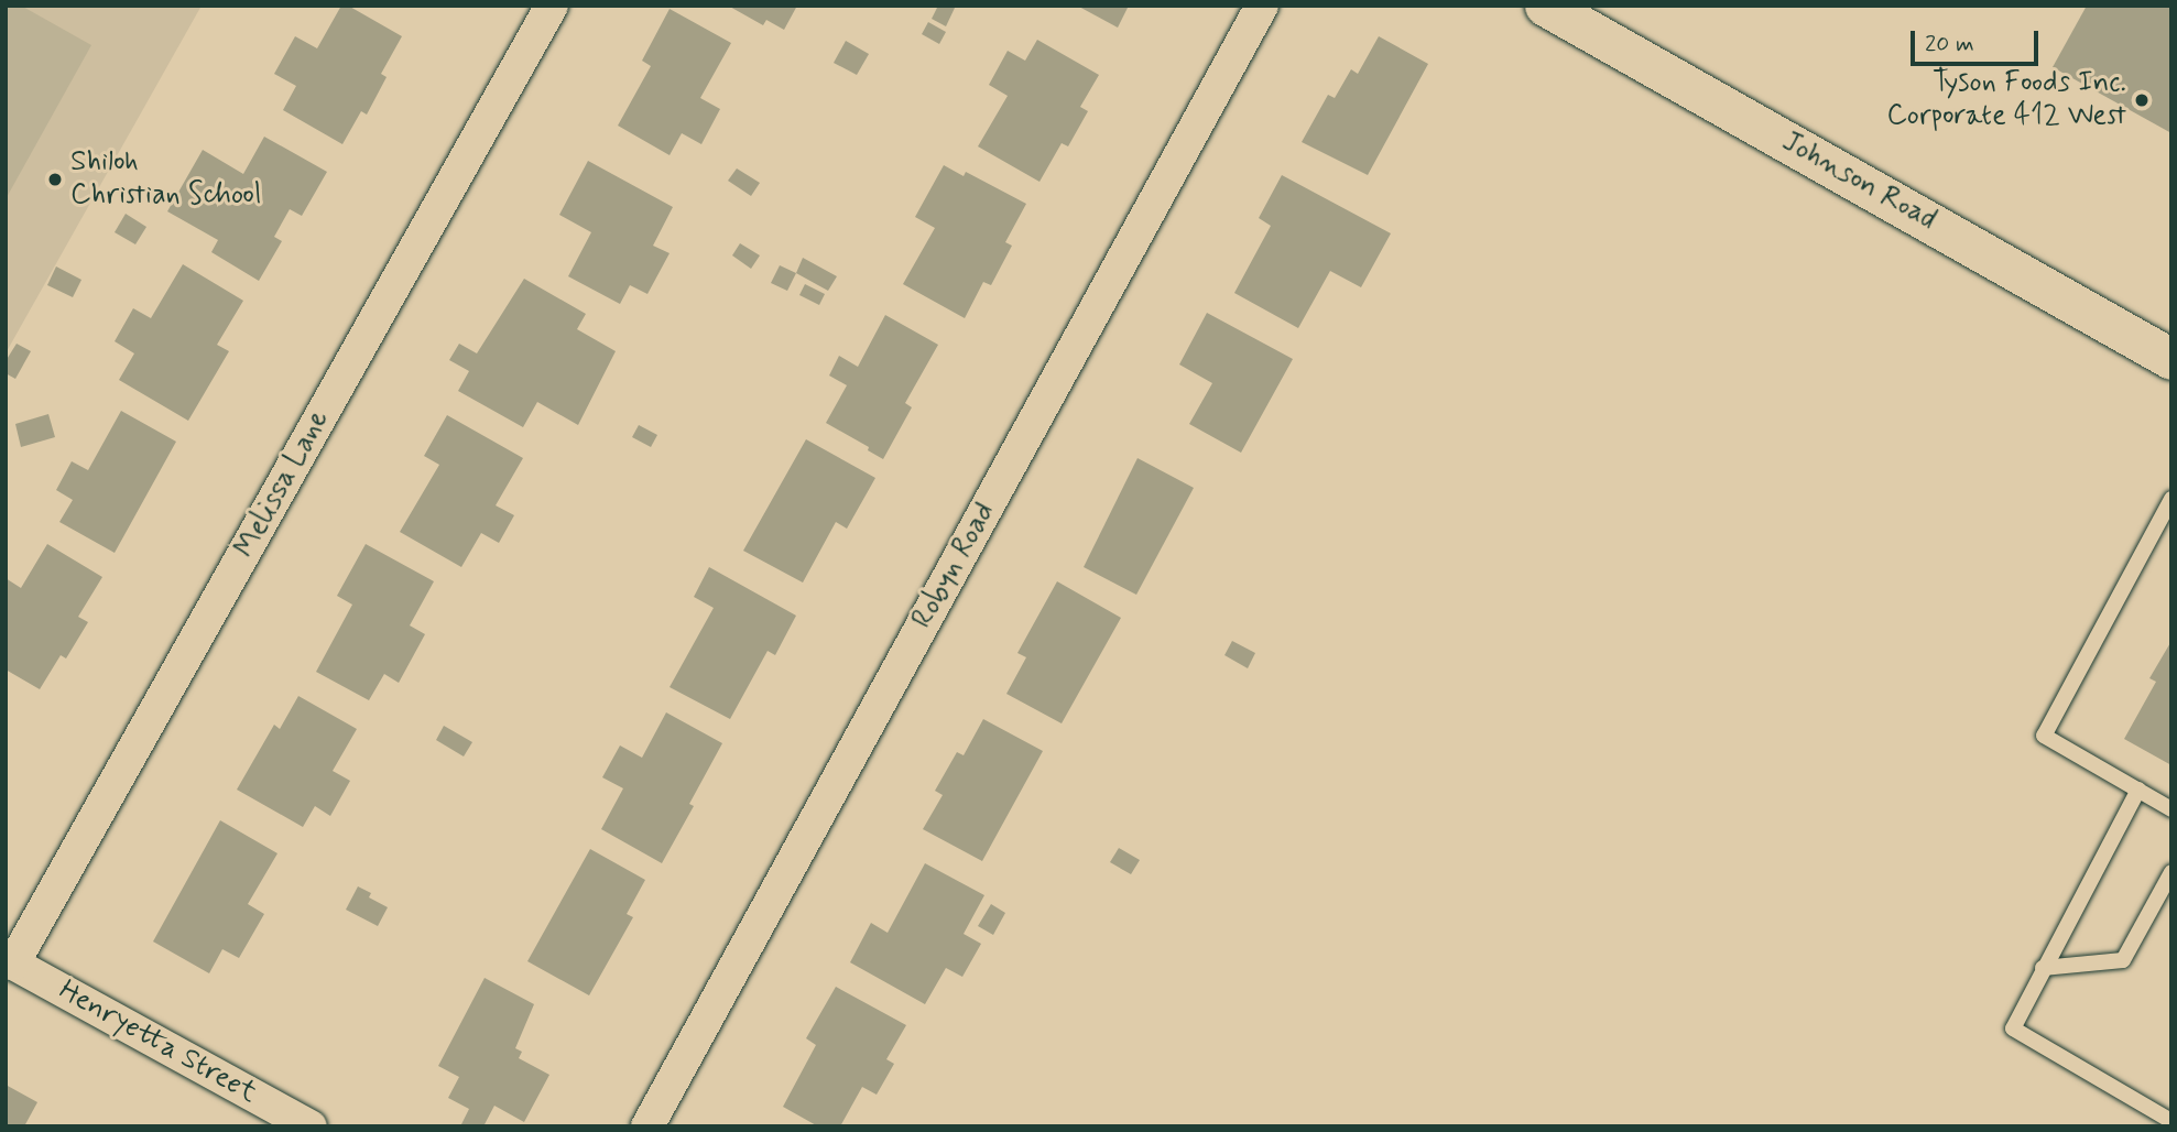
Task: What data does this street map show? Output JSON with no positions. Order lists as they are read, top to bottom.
{
  "streets": {
    "street": [
      "Johnson Road",
      "Melissa Lane",
      "Robyn Road",
      "Henryetta Street"
    ]
  },
  "crossings": [
    ["Melissa Lane", "Henryetta Street"]
  ],
  "places": ["Tyson Foods Inc. Corporate 412 West", "Shiloh Christian School"],
  "scale_bar": "20 m"
}
